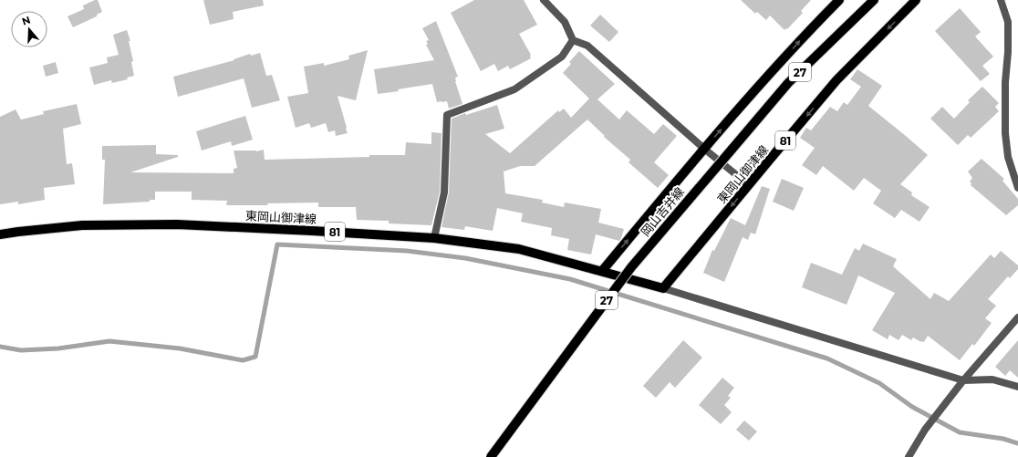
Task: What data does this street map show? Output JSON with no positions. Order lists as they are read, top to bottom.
{
  "streets": {
    "main road": [
      "27",
      "81",
      "東岡山御津線",
      "岡山吉井線"
    ]
  },
  "north": "top"
}
